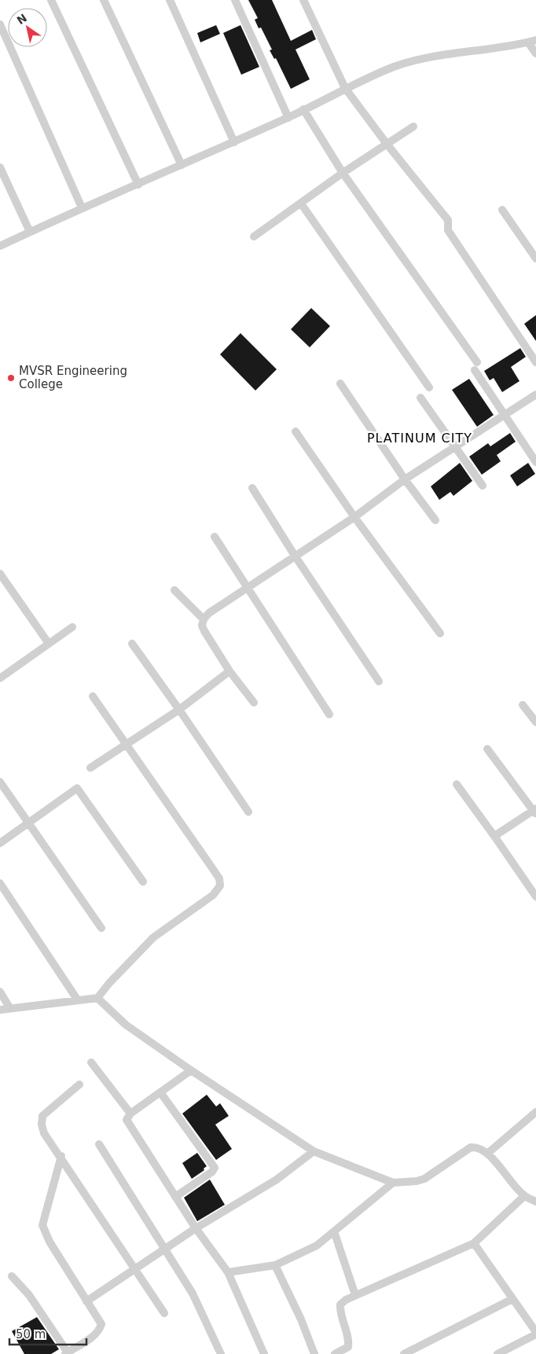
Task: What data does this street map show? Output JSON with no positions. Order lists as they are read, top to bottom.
{
  "districts": ["PLATINUM CITY"],
  "places": ["MVSR Engineering College"],
  "scale_bar": "50 m",
  "north": "top left"
}
